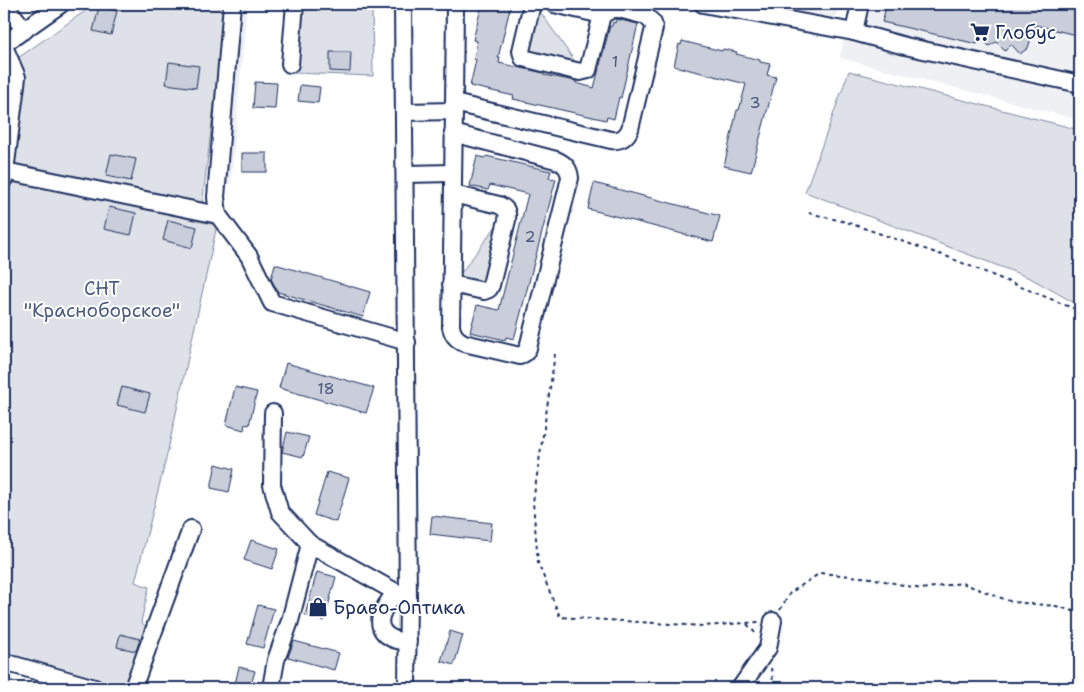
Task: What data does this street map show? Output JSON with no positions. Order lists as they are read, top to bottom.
{
  "parks": ["СНТ \"Красноборское\""],
  "places": {
    "supermarket": ["Глобус"],
    "shop": ["Браво-Оптика"]
  },
  "house_numbers": [
    "1",
    "3",
    "2",
    "18"
  ]
}
